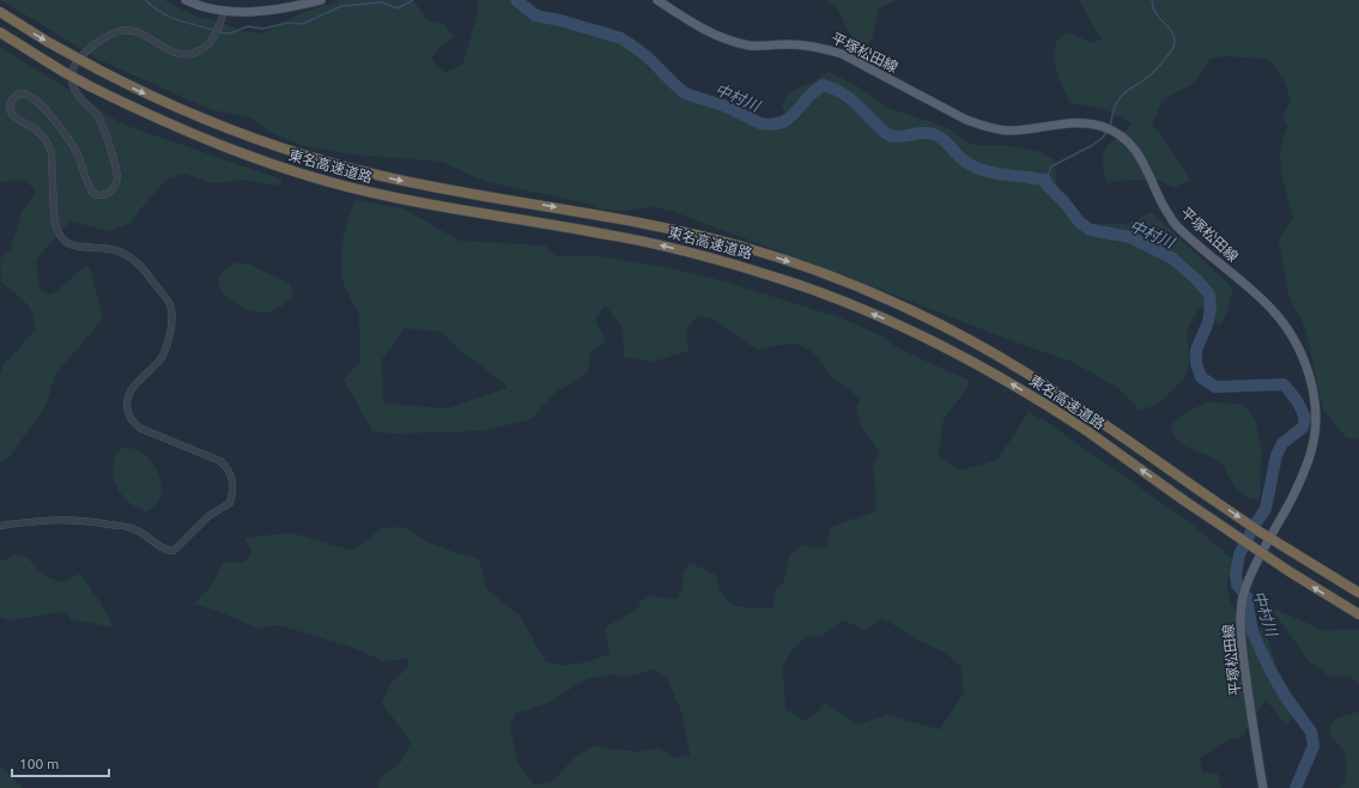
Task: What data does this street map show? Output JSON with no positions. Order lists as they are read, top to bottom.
{
  "streets": {
    "highway": ["東名高速道路"],
    "main road": ["平塚松田線"]
  },
  "water": ["中村川"],
  "scale_bar": "100 m"
}
